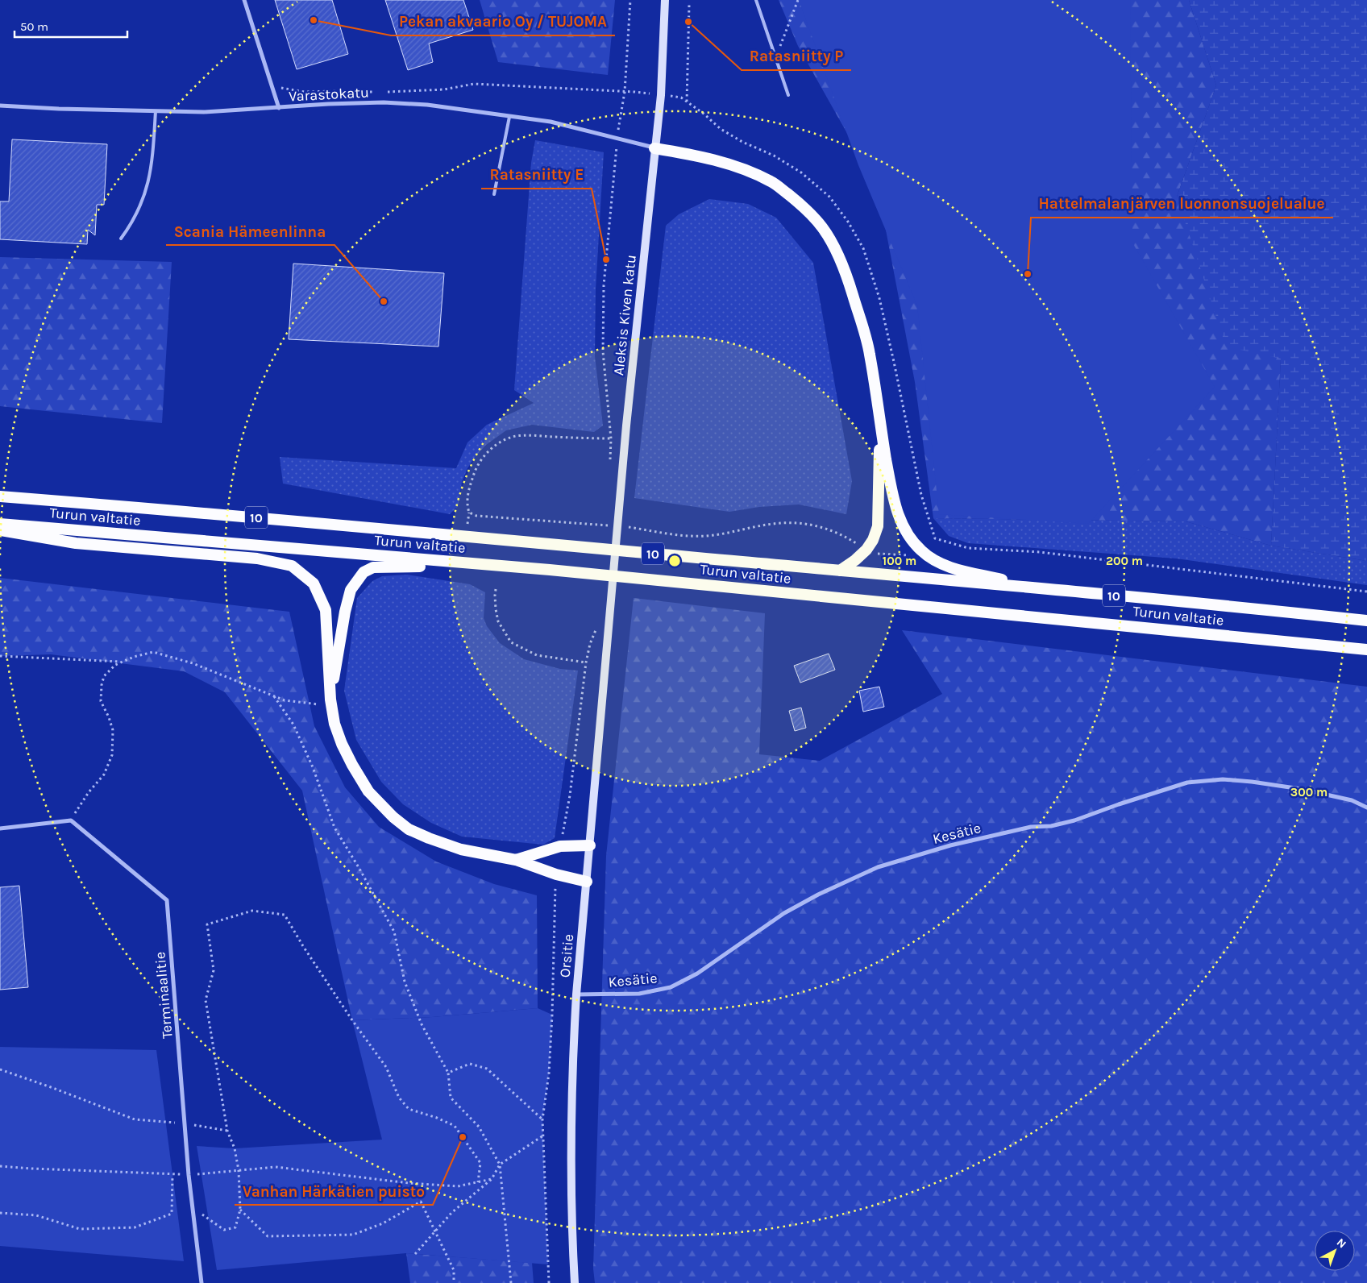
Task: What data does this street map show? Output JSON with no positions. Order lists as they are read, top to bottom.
{
  "streets": {
    "highway": ["Turun valtatie", "10"],
    "main road": ["Aleksis Kiven katu", "Orsitie"],
    "street": ["Varastokatu", "Kesätie", "Terminaalitie"]
  },
  "crossings": [
    ["Varastokatu", "Aleksis Kiven katu"],
    ["Aleksis Kiven katu", "Orsitie"],
    ["Kesätie", "Orsitie"]
  ],
  "places": [
    "Pekan akvaario Oy / TUJOMA",
    "Ratasniitty P",
    "Ratasniitty E",
    "Hattelmalanjärven luonnonsuojelualue",
    "Scania Hämeenlinna",
    "Vanhan Härkätien puisto"
  ],
  "scale_bar": "50 m",
  "north": "top right",
  "rings": ["100 m", "200 m", "300 m"]
}
